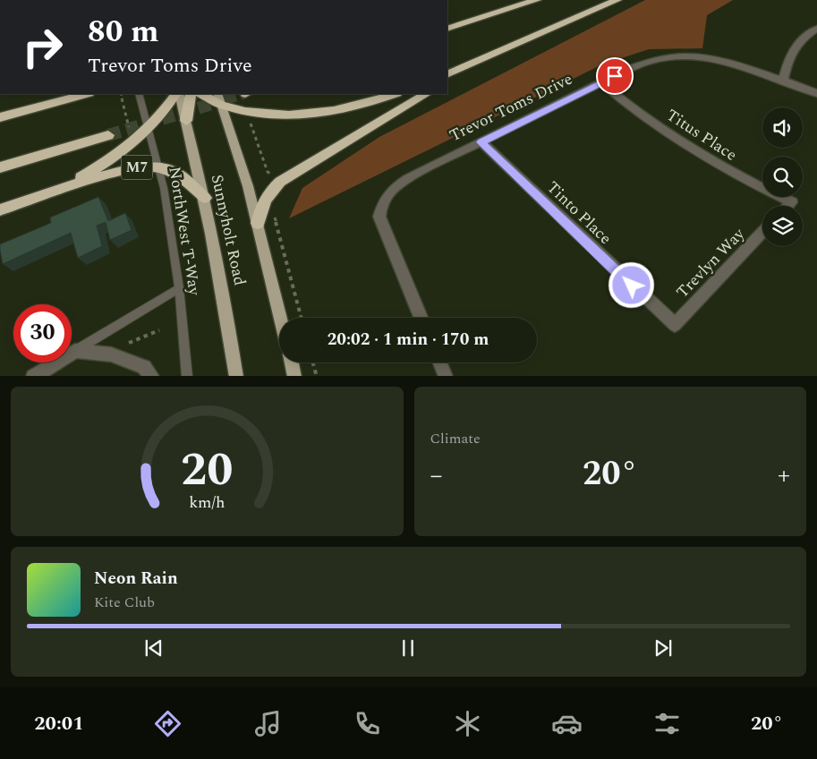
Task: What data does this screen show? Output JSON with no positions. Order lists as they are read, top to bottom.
{
  "streets": {
    "highway": ["M7"],
    "main road": ["Sunnyholt Road"],
    "street": [
      "Trevor Toms Drive",
      "Titus Place",
      "Tinto Place",
      "Trevlyn Way"
    ],
    "lane": ["NorthWest T-Way"]
  },
  "crossings": [
    ["Trevor Toms Drive", "Titus Place"],
    ["Trevor Toms Drive", "Tinto Place"],
    ["M7", "Sunnyholt Road"],
    ["M7", "NorthWest T-Way"],
    ["Tinto Place", "Trevlyn Way"]
  ],
  "page": {
    "turn": ["80 m", "Trevor Toms Drive"],
    "limit": "30",
    "trip": "20:02 · 1 min · 170 m",
    "tile": "Climate",
    "heat": ["−", "20°", "+"],
    "song": ["Neon Rain", "Kite Club"],
    "tabs": ["20:01", "20°"],
    "gauge": ["20", "km/h"]
  }
}
